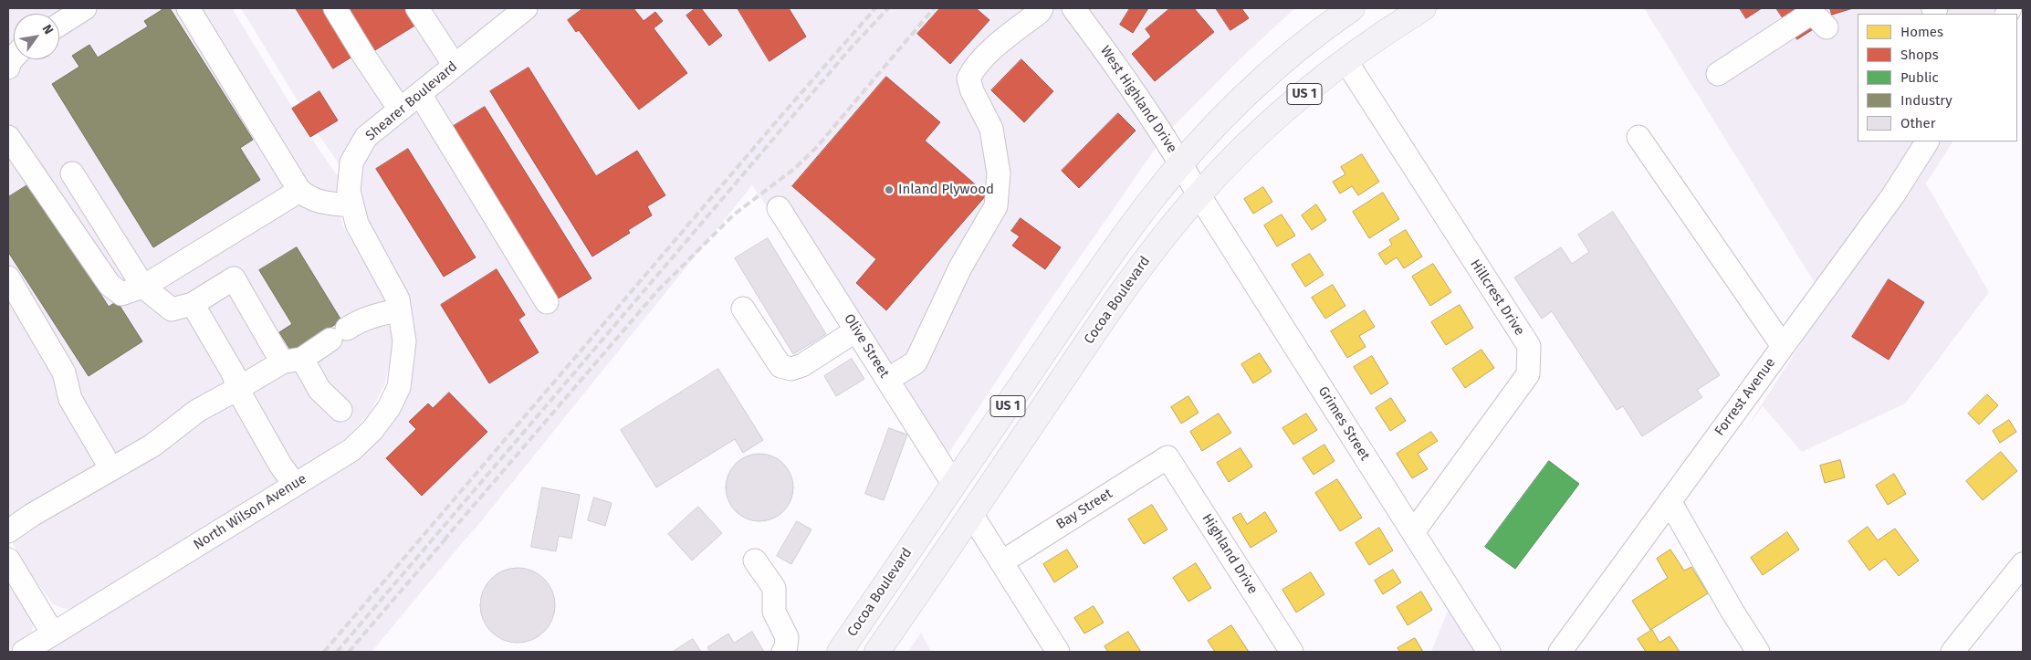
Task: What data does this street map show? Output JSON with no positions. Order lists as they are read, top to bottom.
{
  "streets": {
    "main road": ["US 1", "Cocoa Boulevard"],
    "street": [
      "West Highland Drive",
      "Shearer Boulevard",
      "Hillcrest Drive",
      "Olive Street",
      "Forrest Avenue",
      "Grimes Street",
      "Bay Street",
      "North Wilson Avenue",
      "Highland Drive"
    ]
  },
  "crossings": [
    ["West Highland Drive", "Cocoa Boulevard"],
    ["West Highland Drive", "Grimes Street"],
    ["Shearer Boulevard", "North Wilson Avenue"],
    ["Hillcrest Drive", "Cocoa Boulevard"],
    ["Hillcrest Drive", "Grimes Street"],
    ["Cocoa Boulevard", "Olive Street"],
    ["Cocoa Boulevard", "Grimes Street"],
    ["Bay Street", "Highland Drive"]
  ],
  "places": ["Inland Plywood"],
  "legend": [
    "Homes",
    "Shops",
    "Public",
    "Industry",
    "Other"
  ],
  "north": "top right"
}
